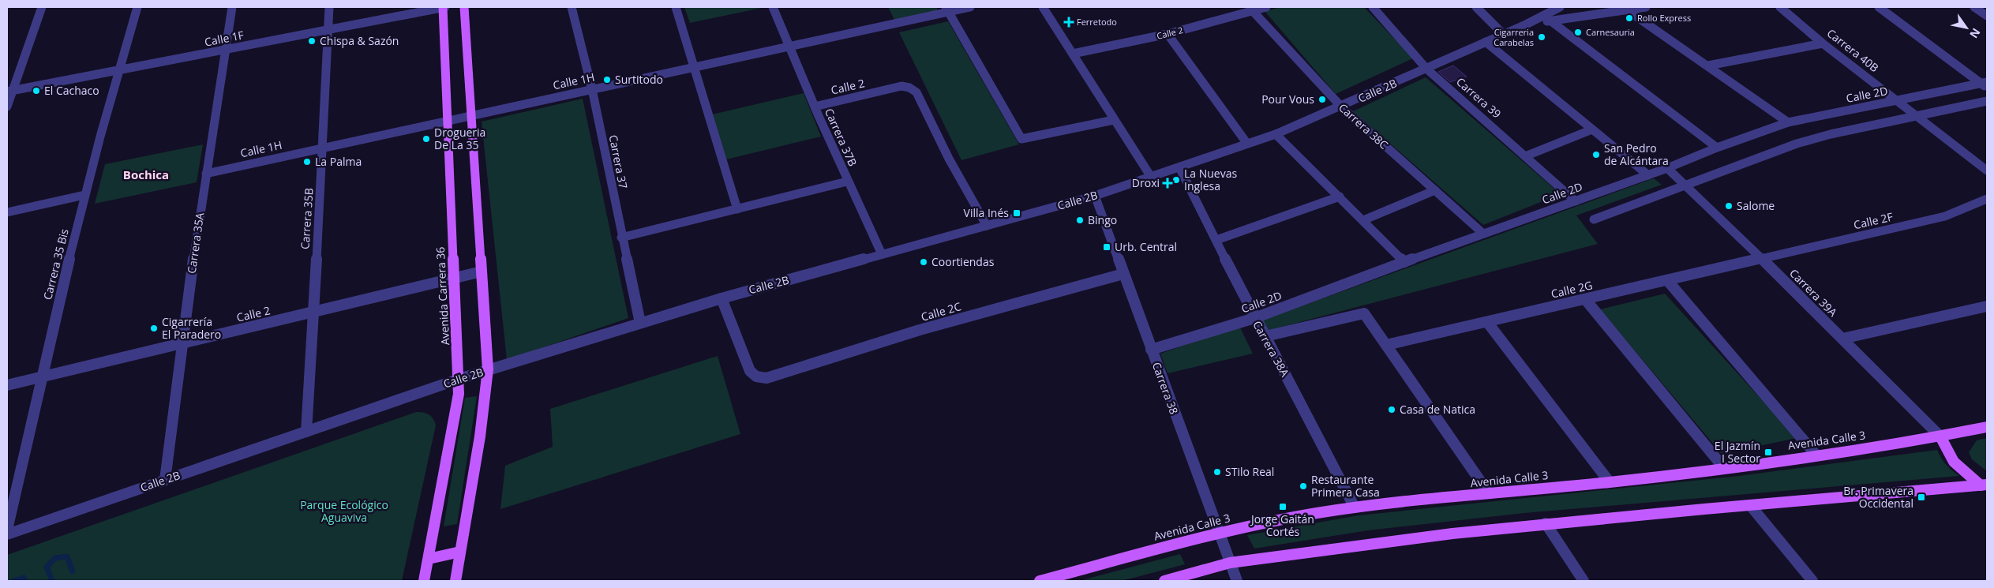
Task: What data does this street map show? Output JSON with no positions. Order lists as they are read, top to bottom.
{
  "streets": {
    "main road": ["Avenida Carrera 36", "Avenida Calle 3"],
    "street": [
      "Calle 2",
      "Calle 1F",
      "Carrera 40B",
      "Calle 1H",
      "Calle 2B",
      "Calle 2D",
      "Carrera 39",
      "Carrera 38C",
      "Carrera 37B",
      "Carrera 37",
      "Carrera 35B",
      "Calle 2F",
      "Carrera 35A",
      "Carrera 35 Bis",
      "Calle 2G",
      "Carrera 39A",
      "Calle 2C",
      "Carrera 38A",
      "Carrera 38"
    ]
  },
  "crossings": [
    ["Calle 2", "Calle 2B"],
    ["Calle 2", "Carrera 38C"],
    ["Calle 2", "Carrera 37B"],
    ["Calle 2", "Carrera 35B"],
    ["Calle 2", "Carrera 35A"],
    ["Calle 2", "Carrera 35 Bis"],
    ["Calle 2", "Avenida Carrera 36"],
    ["Calle 1F", "Carrera 35B"],
    ["Calle 1F", "Carrera 35A"],
    ["Calle 1F", "Carrera 35 Bis"],
    ["Calle 1F", "Avenida Carrera 36"],
    ["Carrera 40B", "Calle 2D"],
    ["Calle 1H", "Carrera 37B"],
    ["Calle 1H", "Carrera 37"],
    ["Calle 1H", "Carrera 35B"],
    ["Calle 1H", "Carrera 35A"],
    ["Calle 1H", "Avenida Carrera 36"],
    ["Calle 2B", "Carrera 39"],
    ["Calle 2B", "Carrera 38C"],
    ["Calle 2B", "Carrera 37B"],
    ["Calle 2B", "Carrera 37"],
    ["Calle 2B", "Carrera 35B"],
    ["Calle 2B", "Carrera 35A"],
    ["Calle 2B", "Avenida Carrera 36"],
    ["Calle 2B", "Calle 2C"],
    ["Calle 2B", "Carrera 38A"],
    ["Calle 2B", "Carrera 38"],
    ["Calle 2D", "Carrera 39"],
    ["Calle 2D", "Carrera 38C"],
    ["Calle 2D", "Carrera 39A"],
    ["Calle 2D", "Carrera 38A"],
    ["Calle 2D", "Carrera 38"],
    ["Calle 2F", "Calle 2G"],
    ["Calle 2F", "Carrera 39A"],
    ["Calle 2G", "Carrera 39A"],
    ["Carrera 39A", "Avenida Calle 3"],
    ["Calle 2C", "Carrera 38"],
    ["Carrera 38A", "Avenida Calle 3"],
    ["Carrera 38", "Avenida Calle 3"]
  ],
  "districts": ["Bochica"],
  "parks": ["Parque Ecológico Aguaviva"],
  "places": {
    "other": [
      "Rollo Express",
      "Carnesauria",
      "Cigarreria Carabelas",
      "Chispa & Sazón",
      "Surtitodo",
      "El Cachaco",
      "Pour Vous",
      "Drogueria De La 35",
      "San Pedro de Alcántara",
      "La Palma",
      "La Nuevas Inglesa",
      "Salome",
      "Bingo",
      "Coortiendas",
      "Cigarrería El Paradero",
      "Casa de Natica",
      "STilo Real",
      "Restaurante Primera Casa"
    ],
    "health": ["Ferretodo", "Droxi"],
    "transit": [
      "Villa Inés",
      "Urb. Central",
      "El Jazmín I Sector",
      "Br. Primavera Occidental",
      "Jorge Gaitán Cortés"
    ]
  },
  "north": "bottom right"
}
